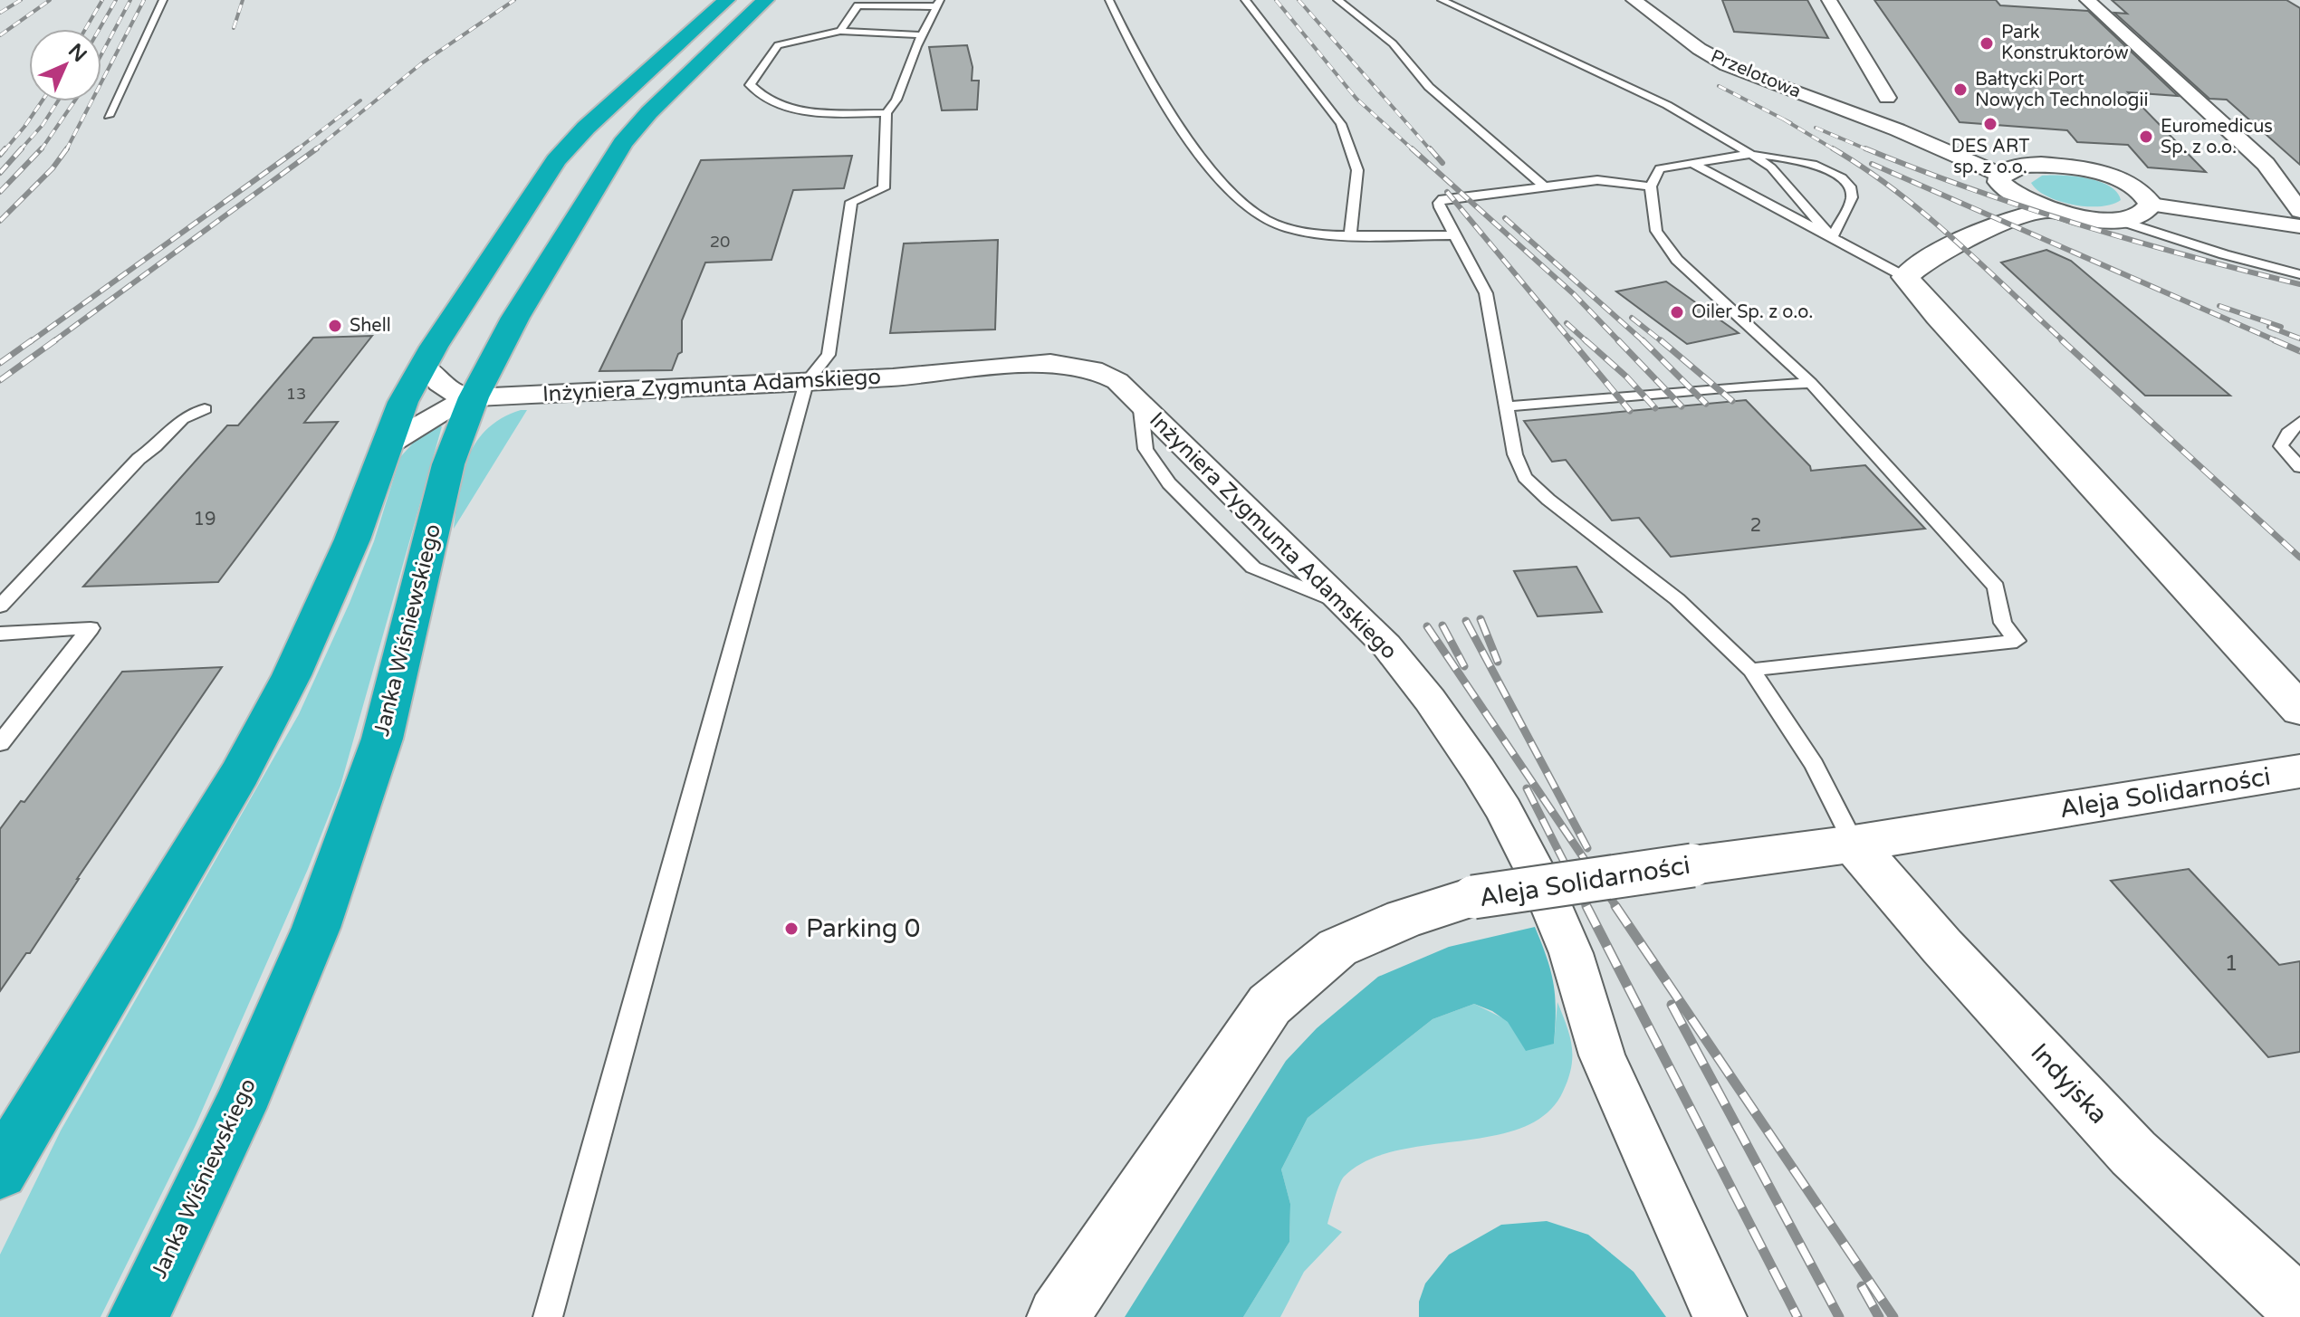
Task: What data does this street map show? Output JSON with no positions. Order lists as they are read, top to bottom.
{
  "streets": {
    "highway": ["Janka Wiśniewskiego"],
    "street": [
      "Przelotowa",
      "Inżyniera Zygmunta Adamskiego",
      "Aleja Solidarności",
      "Indyjska"
    ]
  },
  "crossings": [
    ["Inżyniera Zygmunta Adamskiego", "Janka Wiśniewskiego"],
    ["Aleja Solidarności", "Indyjska"]
  ],
  "places": [
    "Park Konstruktorów",
    "Bałtycki Port Nowych Technologii",
    "DES ART sp. z o.o.",
    "Euromedicus Sp. z o.o.",
    "Oiler Sp. z o.o.",
    "Shell",
    "Parking 0"
  ],
  "house_numbers": [
    "20",
    "13",
    "19",
    "2",
    "1"
  ],
  "north": "top right"
}
